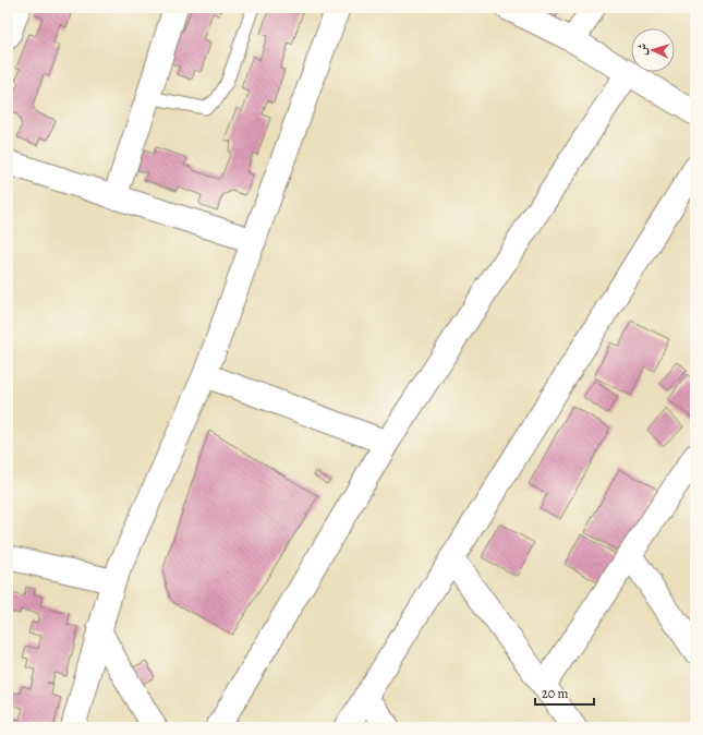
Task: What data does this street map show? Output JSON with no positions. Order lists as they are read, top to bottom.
{
  "scale_bar": "20 m",
  "north": "left"
}
